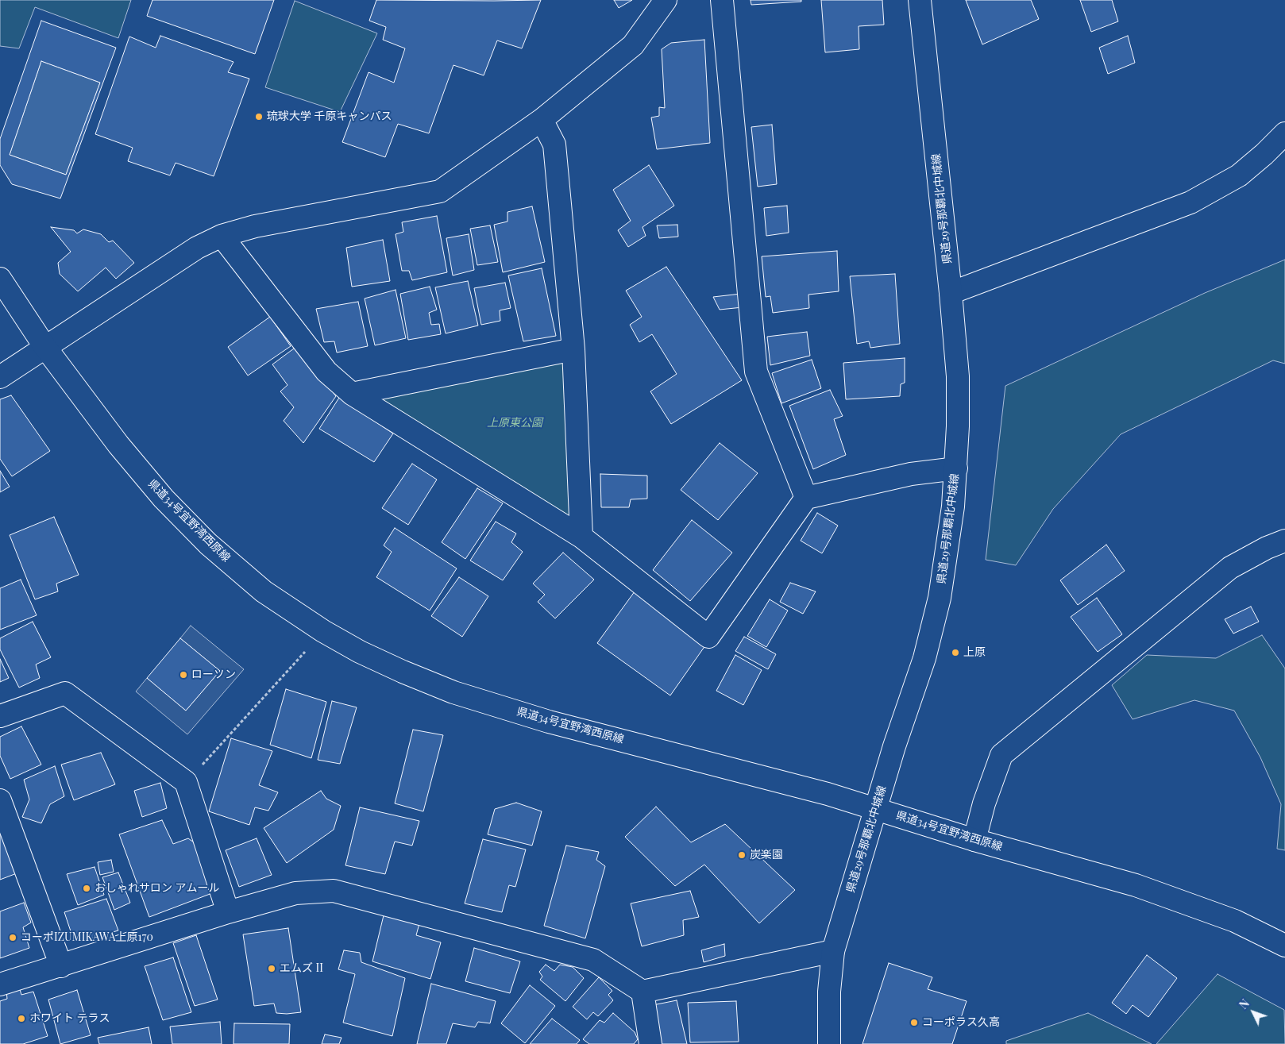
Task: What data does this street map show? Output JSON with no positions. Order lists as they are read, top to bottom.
{
  "streets": {
    "street": ["県道29号那覇北中城線", "県道34号宜野湾西原線"]
  },
  "crossings": [
    ["県道29号那覇北中城線", "県道34号宜野湾西原線"]
  ],
  "parks": ["上原東公園"],
  "places": [
    "琉球大学 千原キャンパス",
    "上原",
    "ローソン",
    "炭楽園",
    "おしゃれサロン アムール",
    "コーポIZUMIKAWA上原170",
    "エムズ II",
    "ホワイト テラス",
    "コーポラス久高"
  ],
  "north": "top left"
}
